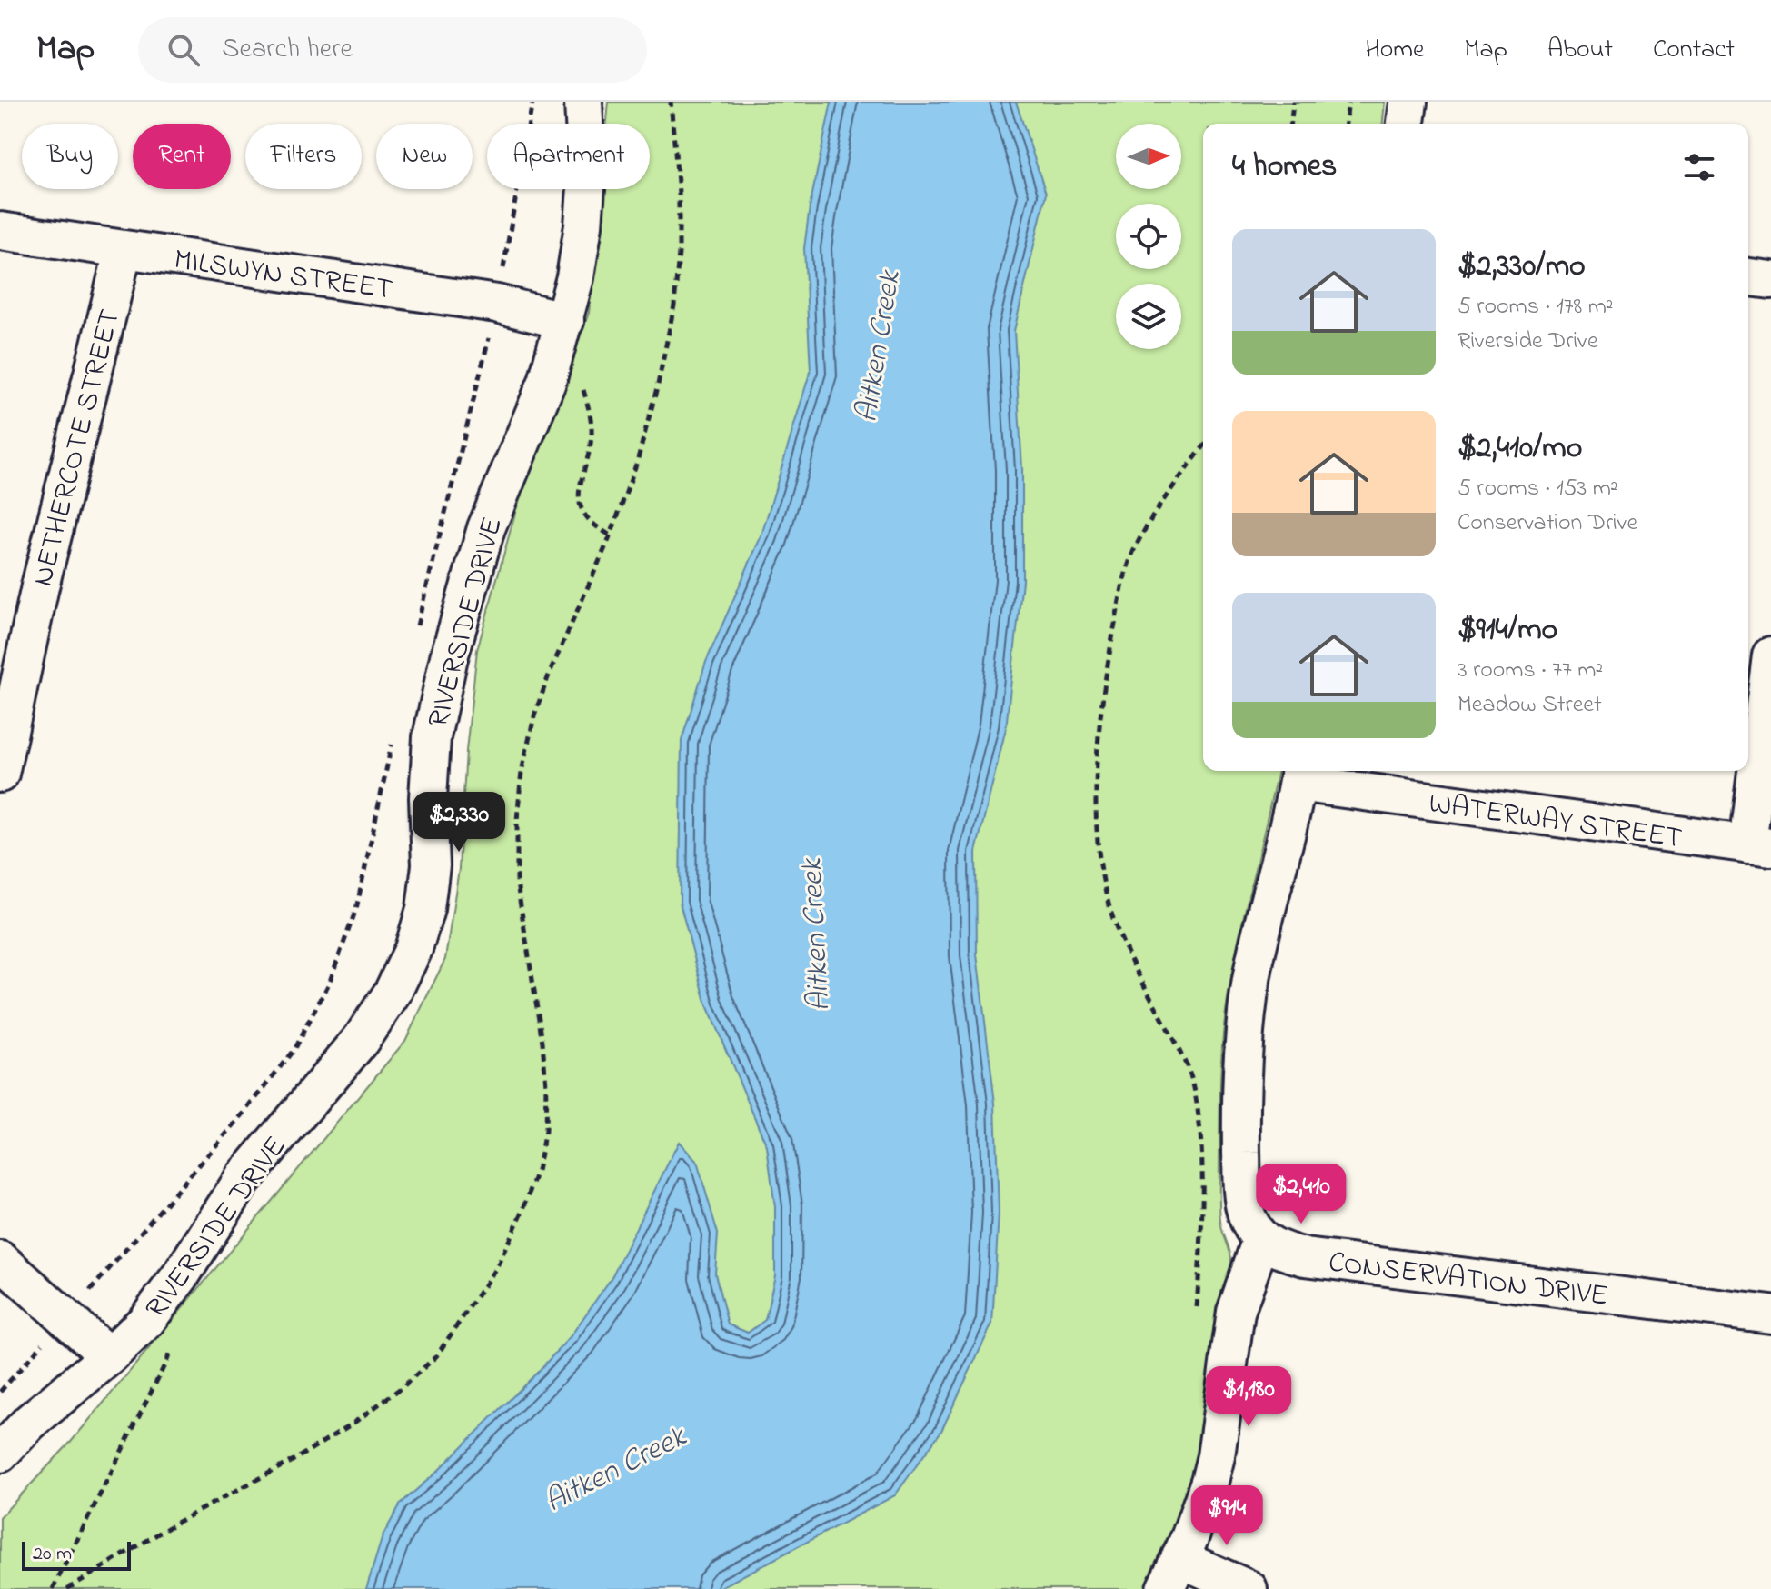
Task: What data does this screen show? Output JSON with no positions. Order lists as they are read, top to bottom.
{
  "streets": {
    "street": [
      "MILSWYN STREET",
      "NETHERCOTE STREET",
      "RIVERSIDE DRIVE",
      "WATERWAY STREET",
      "CONSERVATION DRIVE"
    ]
  },
  "crossings": [
    ["MILSWYN STREET", "NETHERCOTE STREET"],
    ["MILSWYN STREET", "RIVERSIDE DRIVE"]
  ],
  "water": ["Aitken Creek"],
  "scale_bar": "20 m",
  "north": "right",
  "page": {
    "header": "Map",
    "search": "Search here",
    "nav": [
      "Home",
      "Map",
      "About",
      "Contact"
    ],
    "chip": [
      "Buy",
      "Rent",
      "Filters",
      "New",
      "Apartment"
    ],
    "heading": "4 homes",
    "list": [
      {
        "name": "$2,330/mo",
        "note": "5 rooms · 178 m² · Riverside Drive"
      },
      {
        "name": "$2,410/mo",
        "note": "5 rooms · 153 m² · Conservation Drive"
      },
      {
        "name": "$914/mo",
        "note": "3 rooms · 77 m² · Meadow Street"
      }
    ],
    "price": [
      "$2,330",
      "$2,410",
      "$1,180",
      "$914"
    ],
    "scale": "20 m"
  }
}
